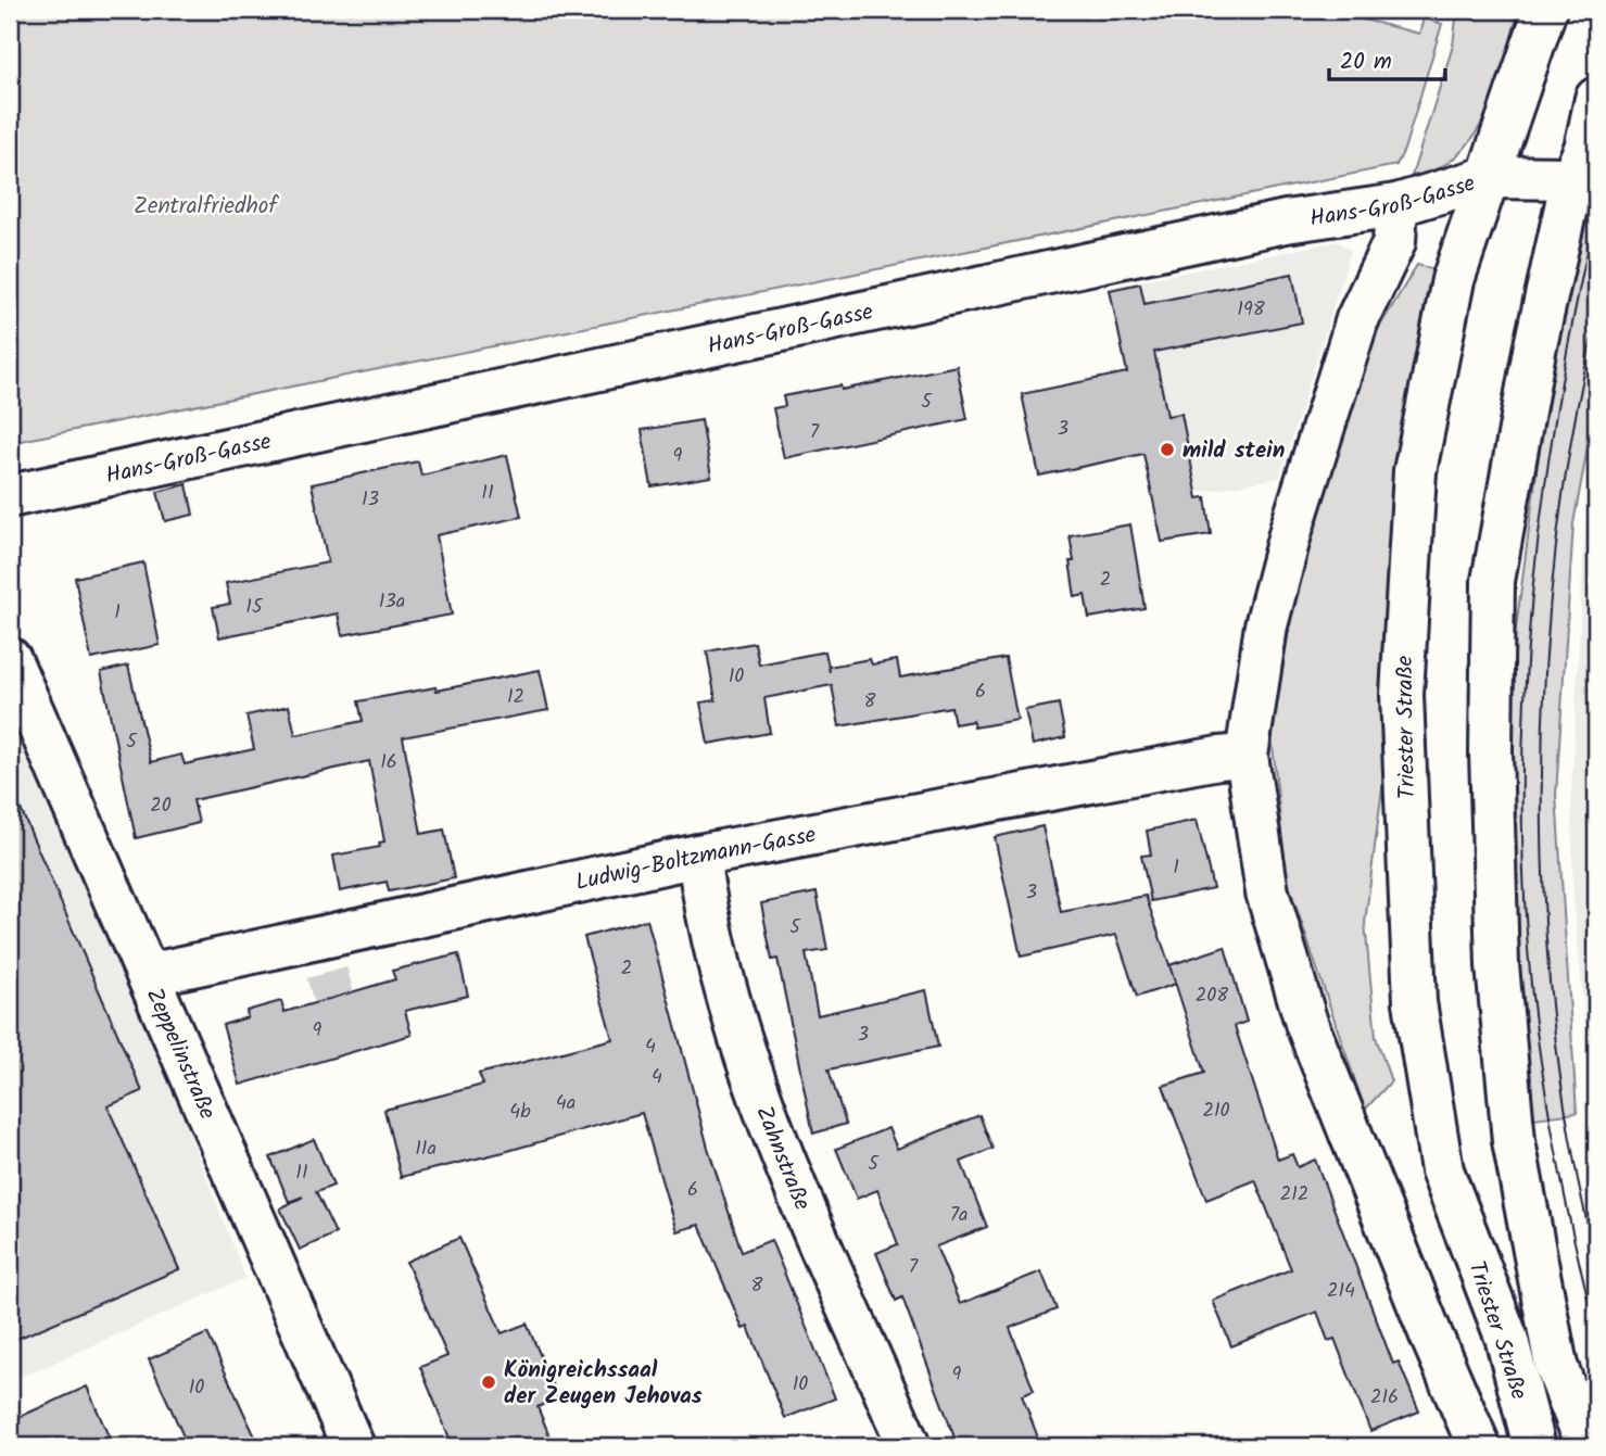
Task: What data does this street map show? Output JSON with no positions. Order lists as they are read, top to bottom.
{
  "streets": {
    "street": [
      "Hans-Groß-Gasse",
      "Triester Straße",
      "Ludwig-Boltzmann-Gasse",
      "Zeppelinstraße",
      "Zahnstraße"
    ]
  },
  "crossings": [
    ["Hans-Groß-Gasse", "Triester Straße"],
    ["Ludwig-Boltzmann-Gasse", "Zeppelinstraße"],
    ["Ludwig-Boltzmann-Gasse", "Zahnstraße"]
  ],
  "parks": ["Zentralfriedhof"],
  "places": ["mild stein", "Königreichssaal der Zeugen Jehovas"],
  "house_numbers": [
    "198",
    "5",
    "3",
    "7",
    "9",
    "11",
    "13",
    "2",
    "13a",
    "15",
    "1",
    "10",
    "6",
    "12",
    "8",
    "5",
    "16",
    "20",
    "1",
    "3",
    "5",
    "2",
    "208",
    "9",
    "3",
    "4",
    "4",
    "4a",
    "210",
    "4b",
    "11a",
    "5",
    "11",
    "6",
    "212",
    "7a",
    "7",
    "8",
    "214",
    "9",
    "10",
    "10",
    "216"
  ],
  "scale_bar": "20 m"
}
